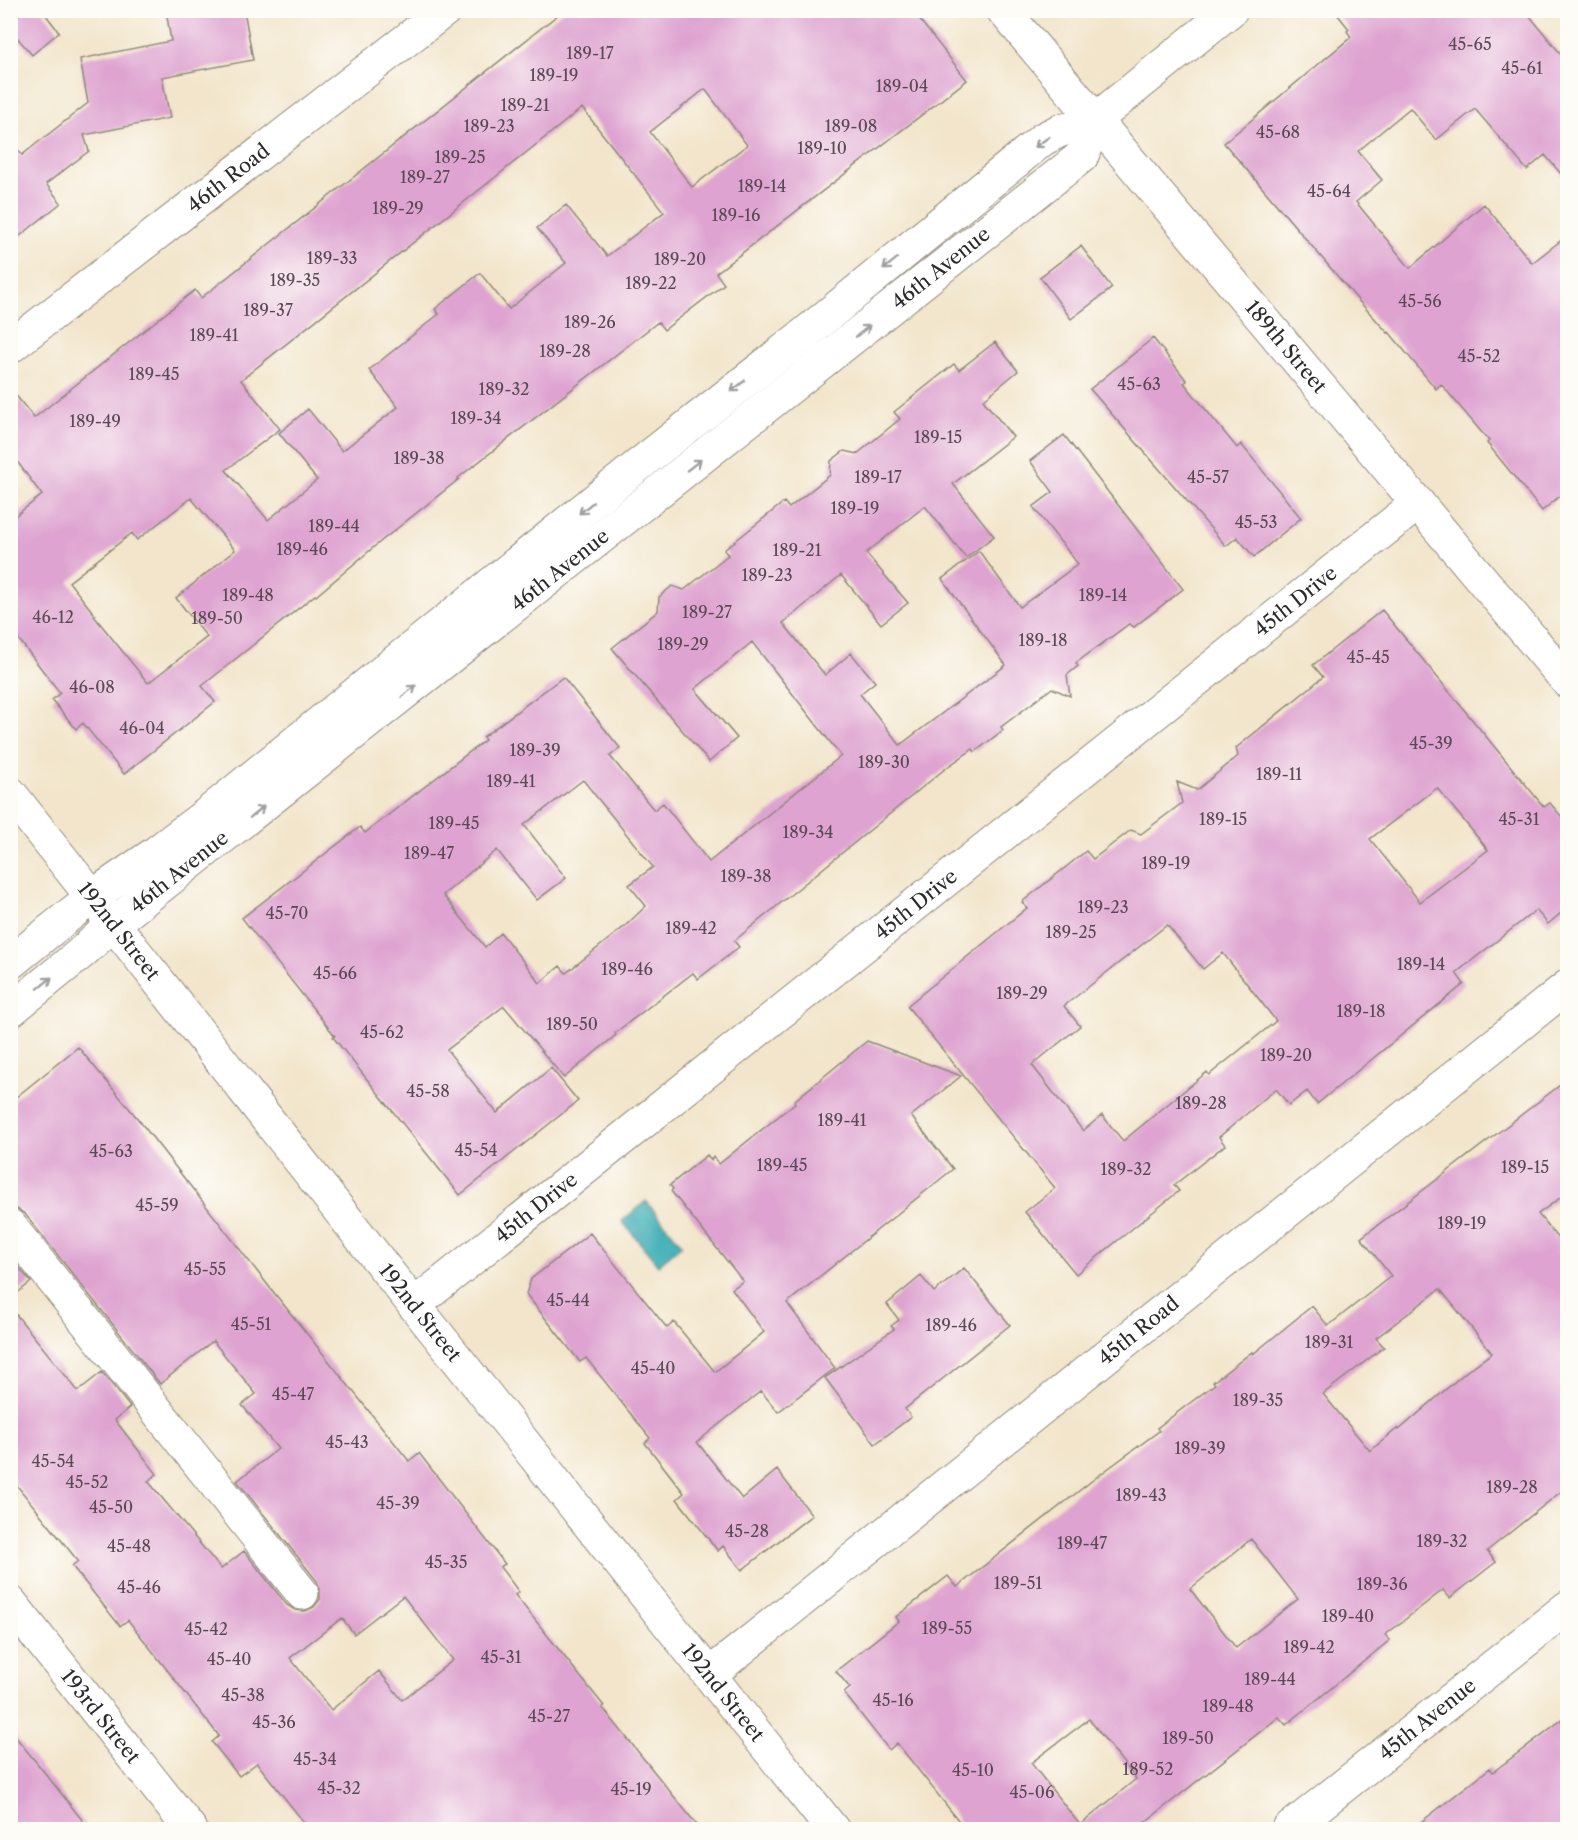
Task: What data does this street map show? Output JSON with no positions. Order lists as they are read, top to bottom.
{
  "streets": {
    "street": [
      "46th Road",
      "46th Avenue",
      "189th Street",
      "45th Drive",
      "192nd Street",
      "45th Road",
      "193rd Street",
      "45th Avenue"
    ]
  },
  "crossings": [
    ["46th Avenue", "189th Street"],
    ["46th Avenue", "192nd Street"],
    ["189th Street", "45th Drive"],
    ["45th Drive", "192nd Street"],
    ["192nd Street", "45th Road"]
  ],
  "house_numbers": [
    "45-65",
    "189-17",
    "45-61",
    "189-19",
    "189-04",
    "189-21",
    "189-23",
    "189-08",
    "45-68",
    "189-10",
    "189-25",
    "189-27",
    "189-14",
    "45-64",
    "189-29",
    "189-16",
    "189-33",
    "189-20",
    "189-35",
    "189-22",
    "45-56",
    "189-37",
    "189-26",
    "189-41",
    "189-28",
    "45-52",
    "189-45",
    "45-63",
    "189-32",
    "189-34",
    "189-49",
    "189-15",
    "189-38",
    "189-17",
    "45-57",
    "189-19",
    "45-53",
    "189-44",
    "189-46",
    "189-21",
    "189-23",
    "189-48",
    "189-14",
    "189-27",
    "46-12",
    "189-50",
    "189-18",
    "189-29",
    "45-45",
    "46-08",
    "46-04",
    "45-39",
    "189-39",
    "189-30",
    "189-11",
    "189-41",
    "189-15",
    "45-31",
    "189-45",
    "189-34",
    "189-47",
    "189-19",
    "189-38",
    "189-23",
    "45-70",
    "189-42",
    "189-25",
    "189-14",
    "189-46",
    "45-66",
    "189-29",
    "189-18",
    "189-50",
    "45-62",
    "189-20",
    "45-58",
    "189-28",
    "189-41",
    "45-54",
    "45-63",
    "189-45",
    "189-15",
    "189-32",
    "45-59",
    "189-19",
    "45-55",
    "45-44",
    "45-51",
    "189-46",
    "189-31",
    "45-40",
    "45-47",
    "189-35",
    "45-43",
    "189-39",
    "45-54",
    "45-52",
    "189-28",
    "189-43",
    "45-39",
    "45-50",
    "45-28",
    "189-32",
    "189-47",
    "45-48",
    "45-35",
    "189-51",
    "189-36",
    "45-46",
    "189-40",
    "189-55",
    "45-42",
    "189-42",
    "45-31",
    "45-40",
    "189-44",
    "45-38",
    "45-16",
    "189-48",
    "45-27",
    "45-36",
    "189-50",
    "45-34",
    "189-52",
    "45-10",
    "45-32",
    "45-19",
    "45-06"
  ]
}
